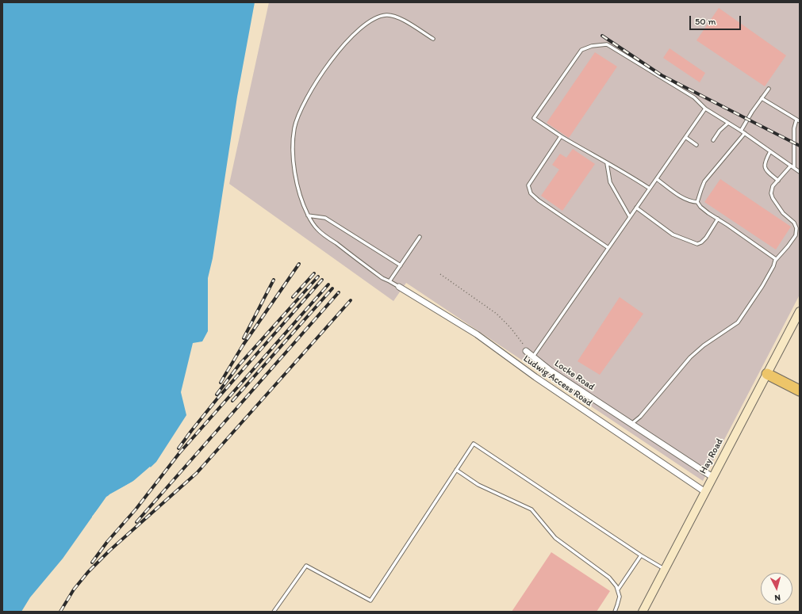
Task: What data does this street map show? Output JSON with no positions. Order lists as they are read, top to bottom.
{
  "streets": {
    "main road": ["Hay Road"],
    "street": ["Locke Road", "Ludwig Access Road"]
  },
  "crossings": [
    ["Locke Road", "Hay Road"],
    ["Ludwig Access Road", "Hay Road"]
  ],
  "scale_bar": "50 m",
  "north": "bottom"
}
